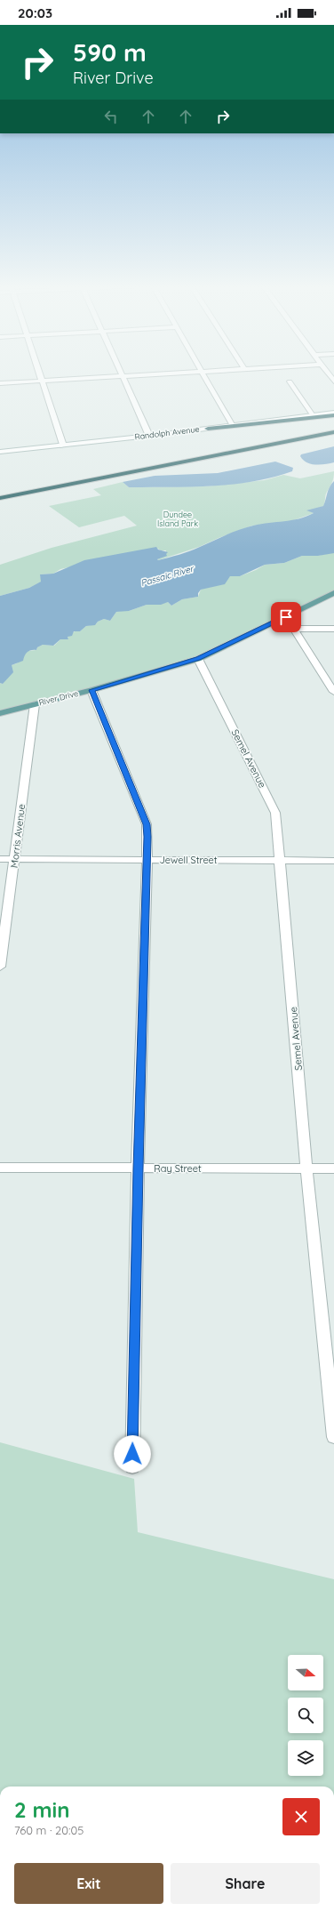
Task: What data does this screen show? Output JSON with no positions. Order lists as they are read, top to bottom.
{
  "streets": {
    "main road": ["River Drive"],
    "street": [
      "Randolph Avenue",
      "Semel Avenue",
      "Morris Avenue",
      "Jewell Street",
      "Ray Street"
    ]
  },
  "crossings": [
    ["River Drive", "Semel Avenue"],
    ["River Drive", "Morris Avenue"],
    ["Semel Avenue", "Jewell Street"],
    ["Semel Avenue", "Ray Street"],
    ["Morris Avenue", "Jewell Street"]
  ],
  "water": ["Passaic River"],
  "parks": ["Dundee Island Park"],
  "north": "right",
  "page": {
    "status": "20:03",
    "turn": ["590 m", "River Drive"],
    "heading": ["2 min", "760 m · 20:05"],
    "buttons": ["Exit", "Share"]
  }
}
